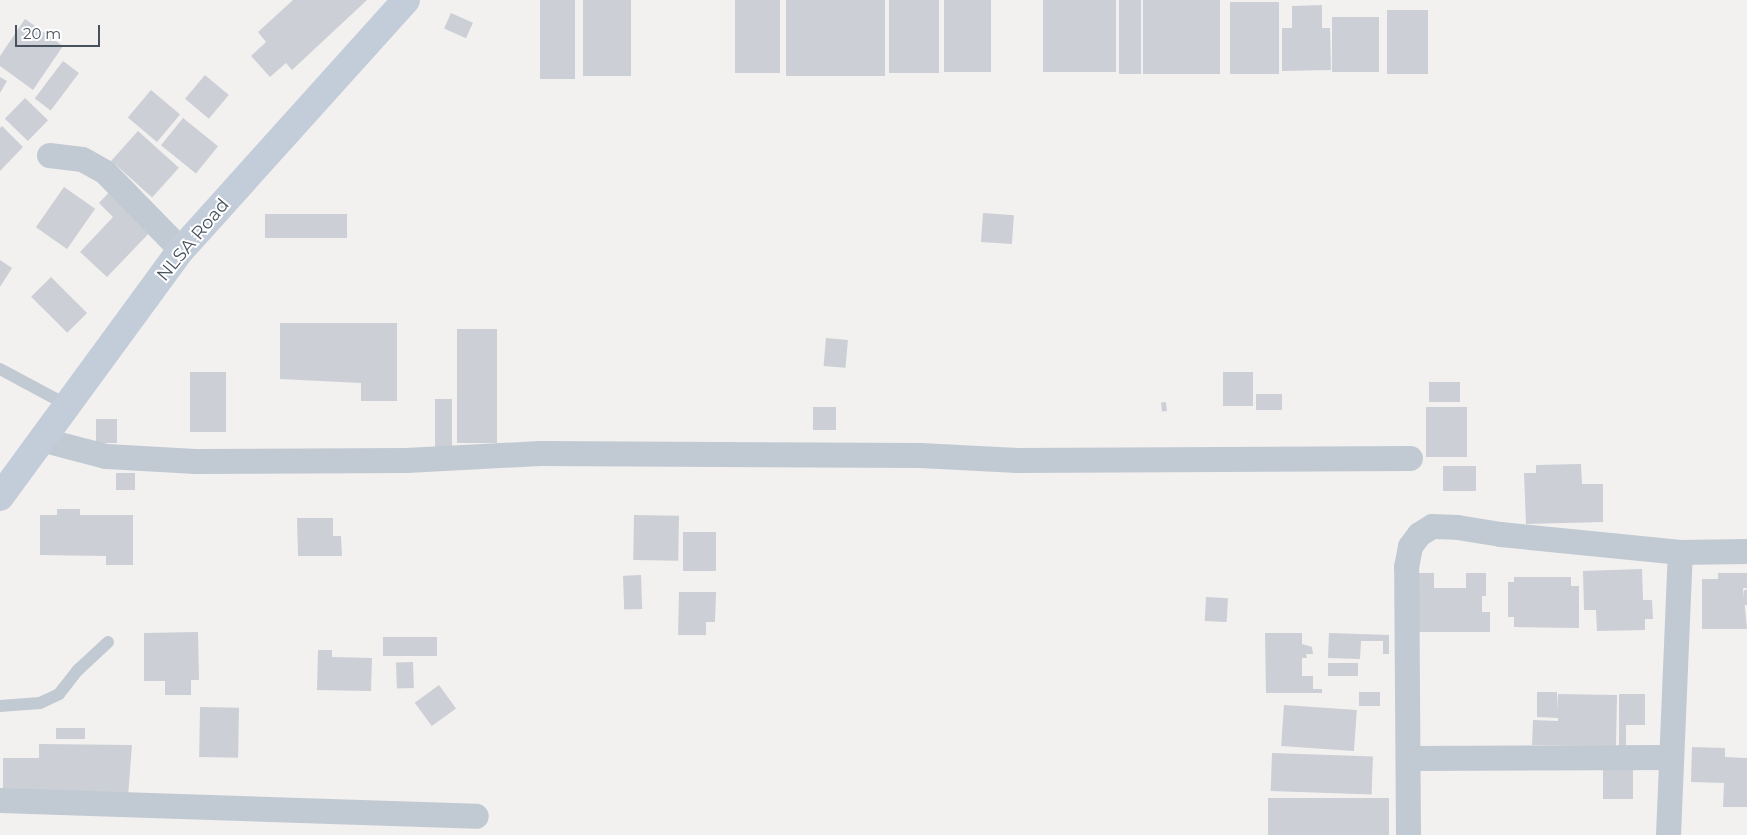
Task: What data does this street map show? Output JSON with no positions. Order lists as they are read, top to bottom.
{
  "streets": {
    "main road": ["NLSA Road"]
  },
  "scale_bar": "20 m"
}
